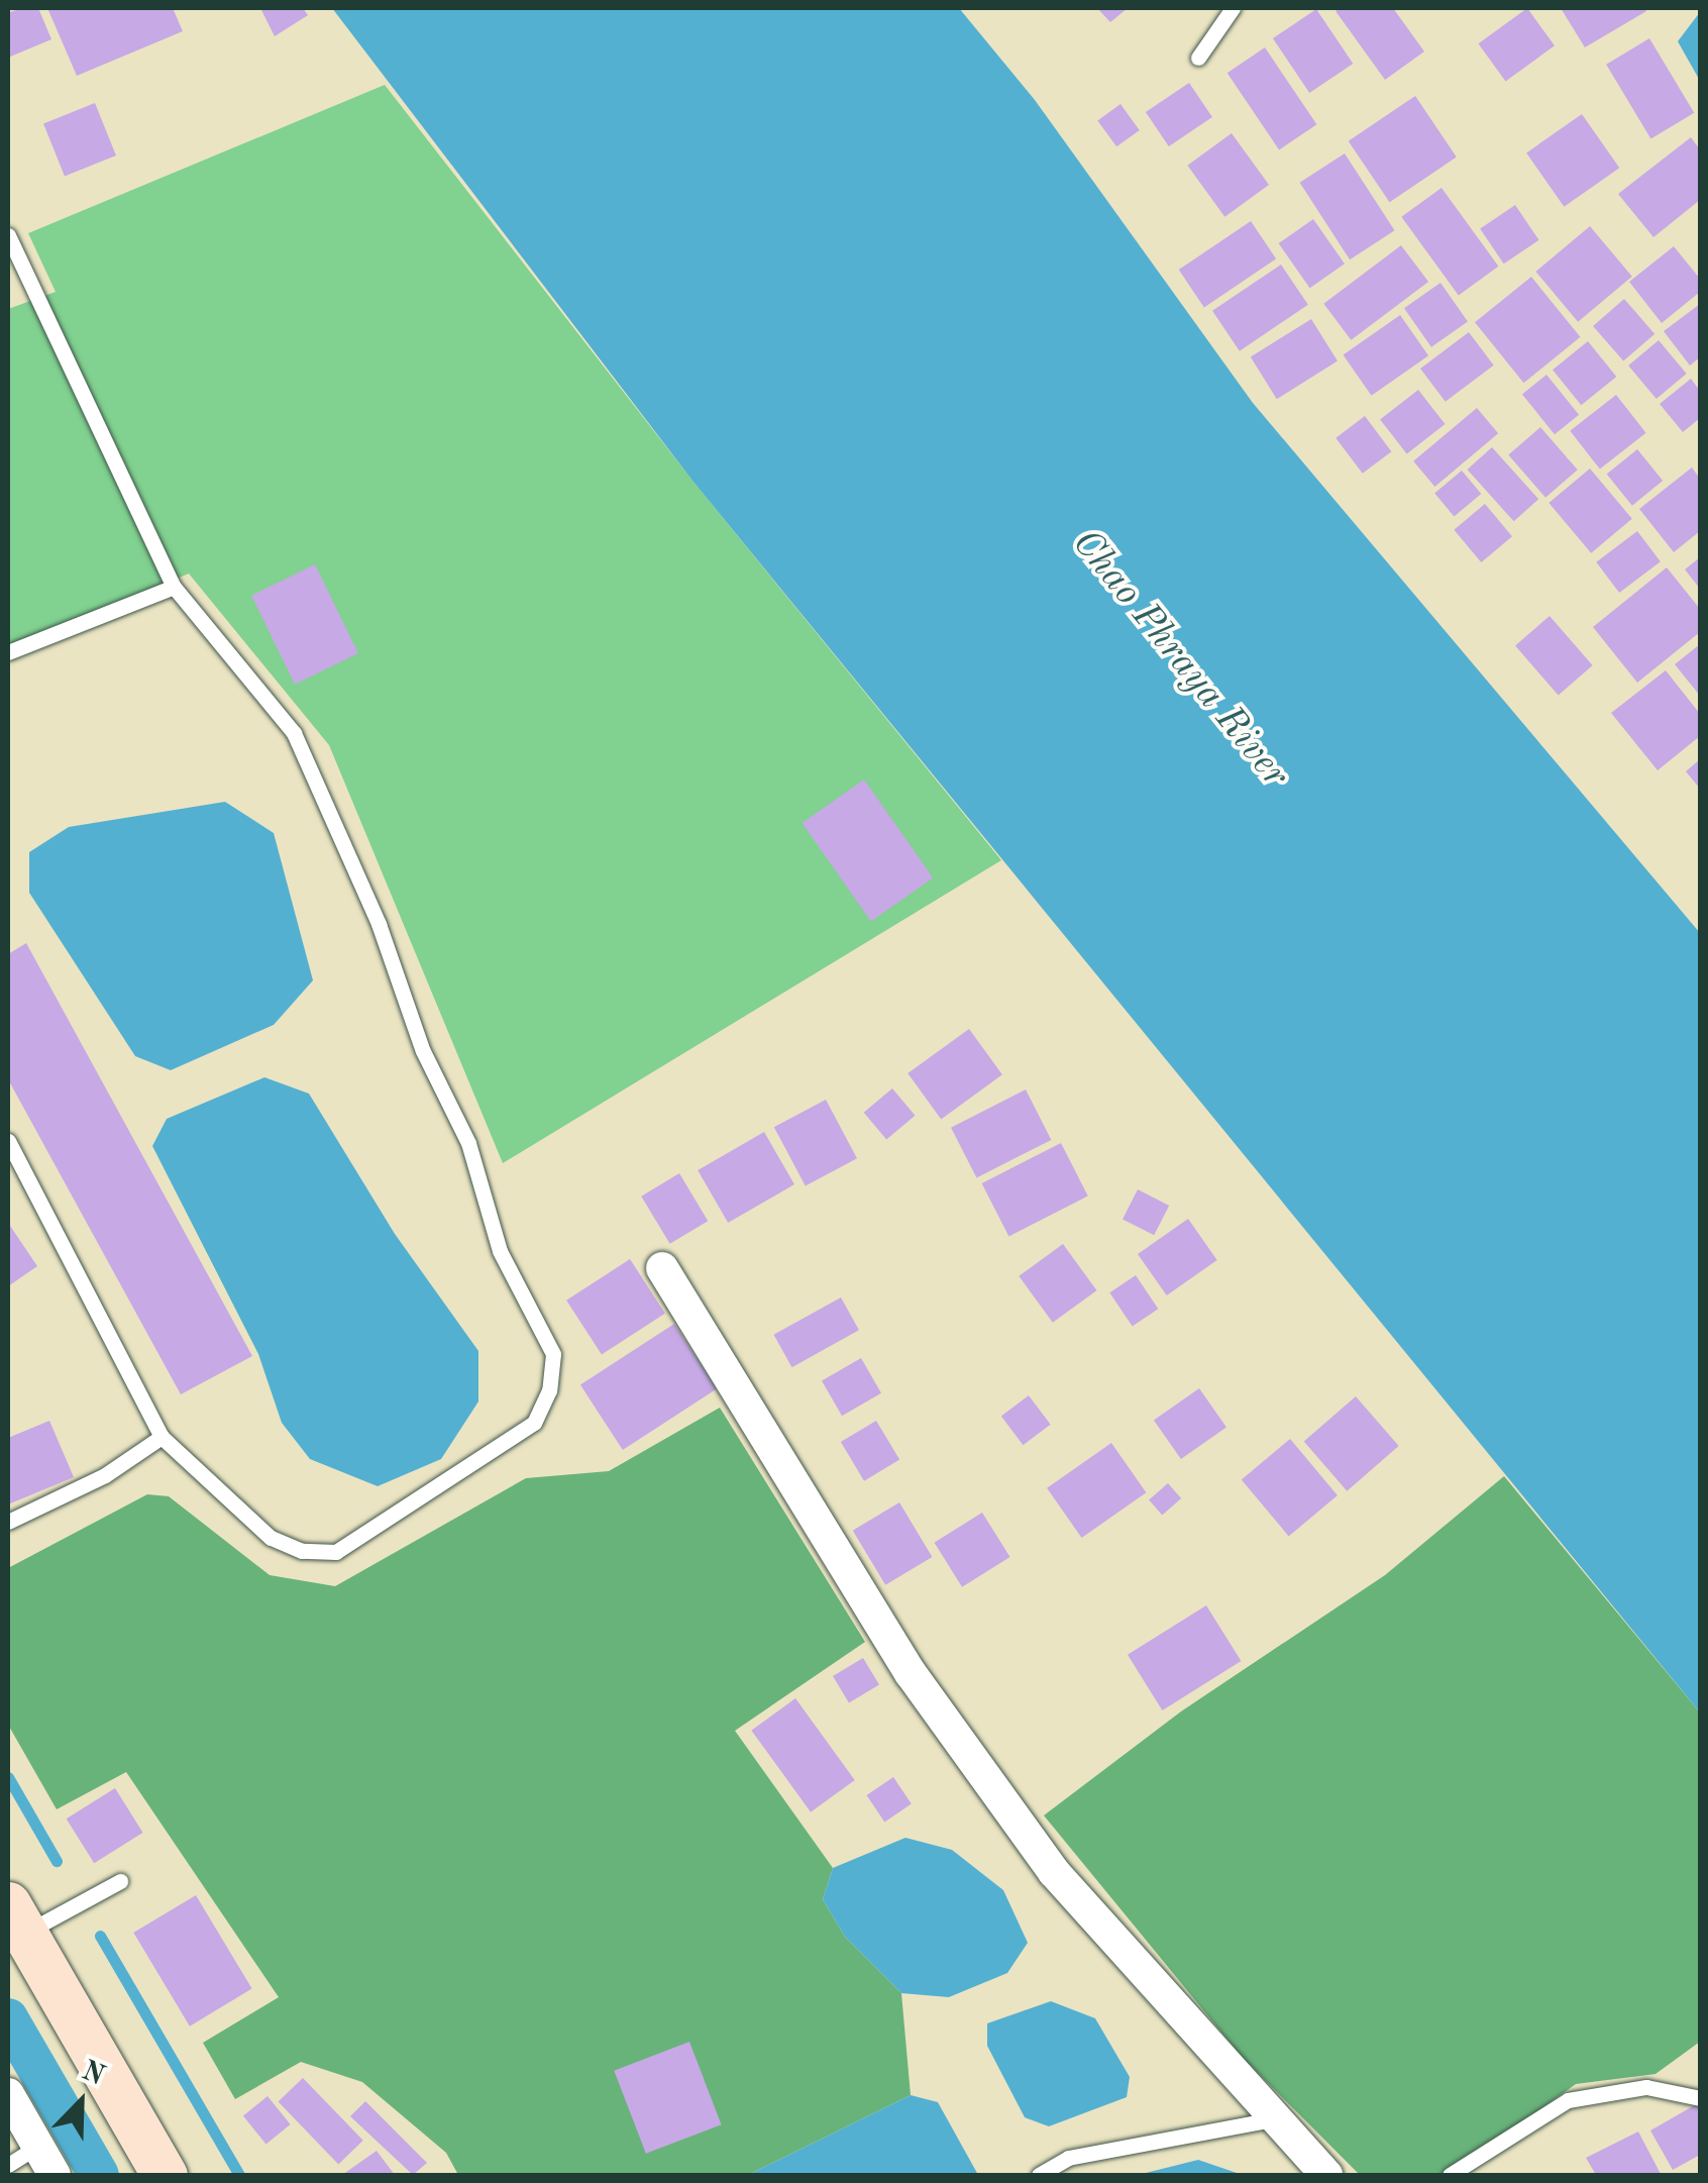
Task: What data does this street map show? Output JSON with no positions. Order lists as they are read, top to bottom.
{
  "water": ["Chao Phraya River"],
  "north": "top right"
}
